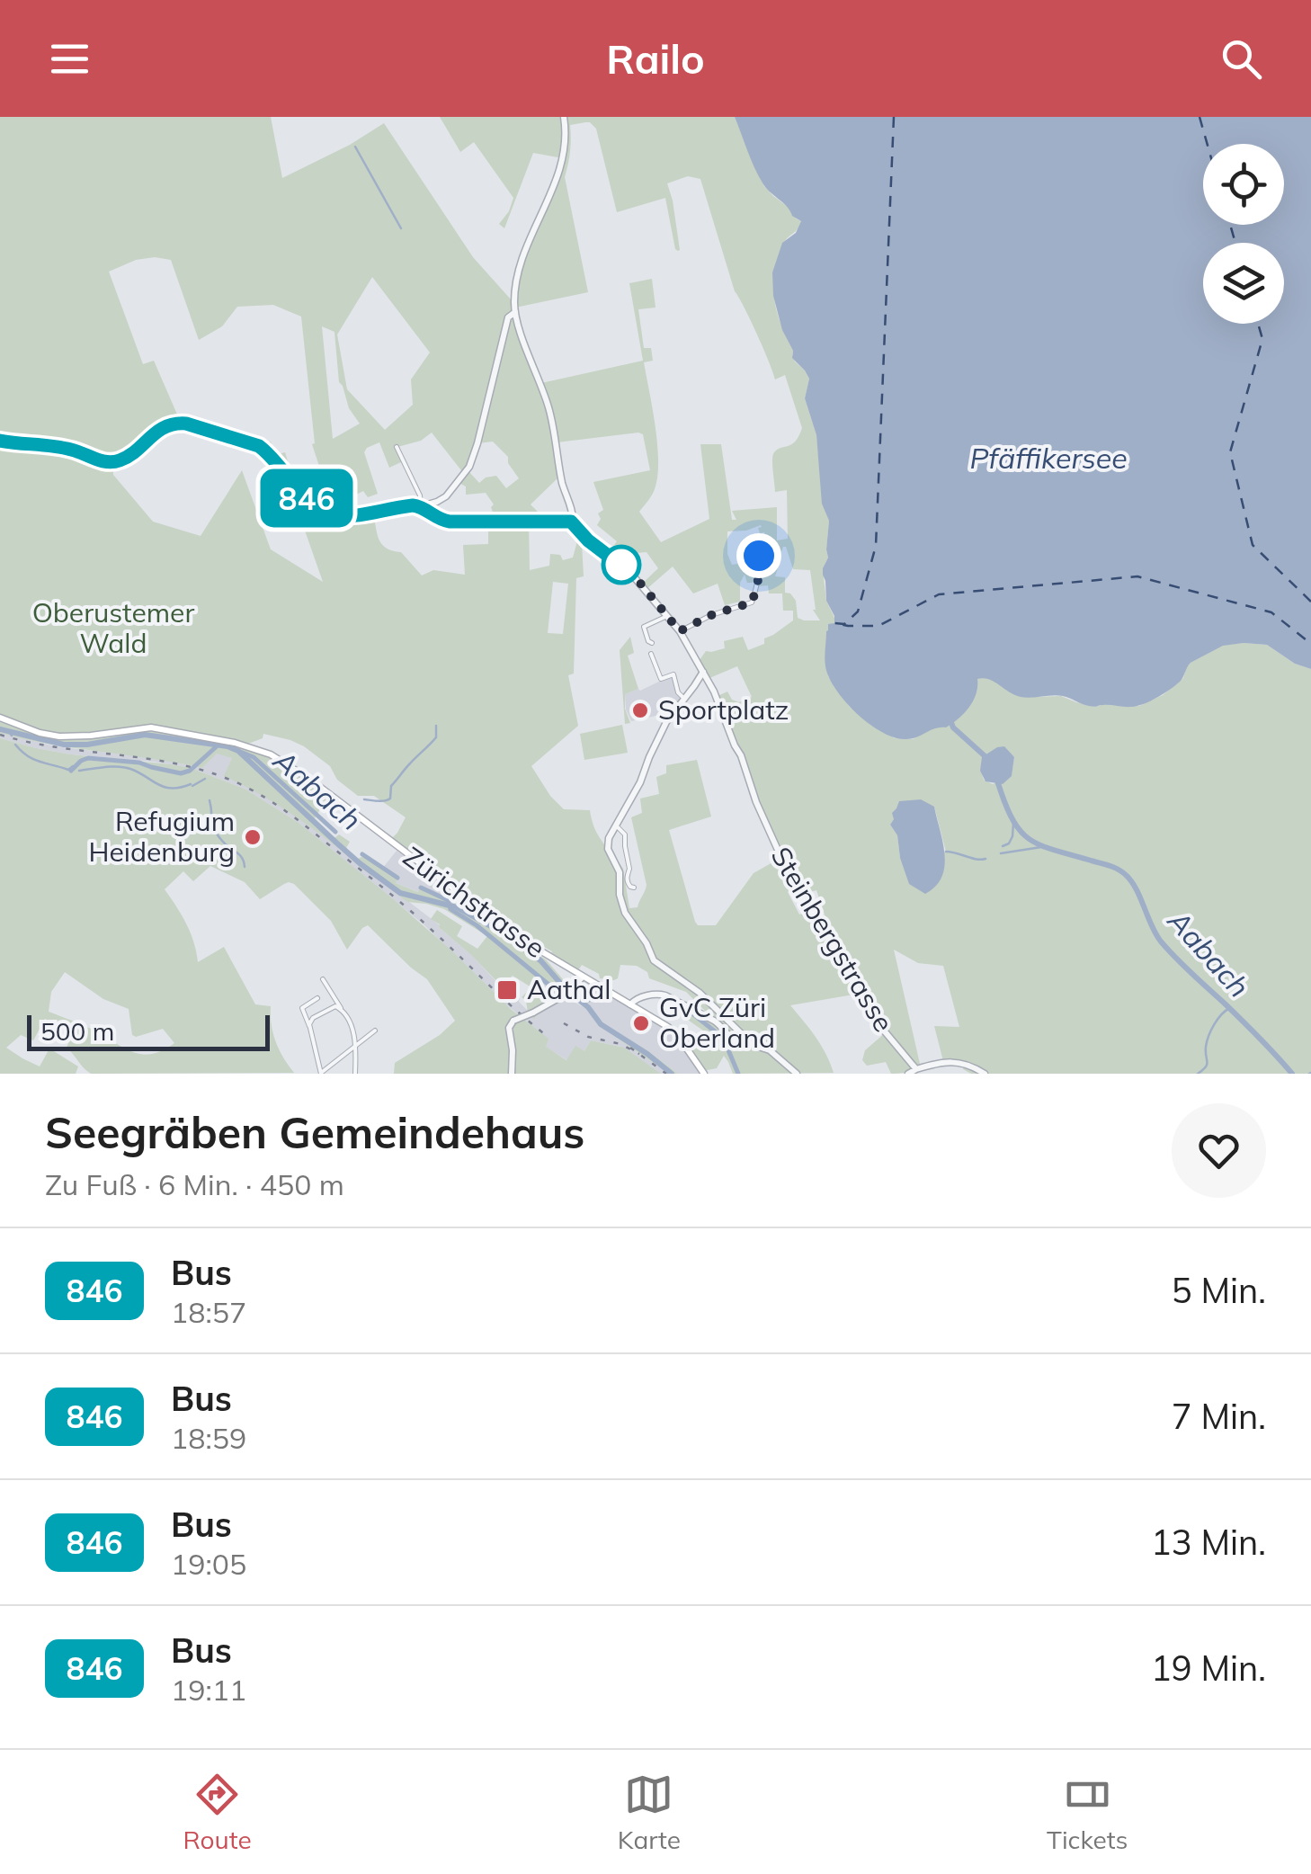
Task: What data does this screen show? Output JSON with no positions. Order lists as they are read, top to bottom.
{
  "streets": {
    "main road": ["Zürichstrasse"],
    "street": ["Steinbergstrasse"]
  },
  "water": ["Pfäffikersee", "Aabach"],
  "parks": ["Oberustemer Wald"],
  "places": {
    "other": ["Sportplatz", "Refugium Heidenburg", "GvC Züri Oberland"],
    "transit": ["Aathal"]
  },
  "lines": ["bus line 846"],
  "scale_bar": "500 m",
  "page": {
    "header": "Railo",
    "on_map": "846",
    "scale": "500 m",
    "heading": ["Seegräben Gemeindehaus", "Zu Fuß · 6 Min. · 450 m"],
    "list": [
      {
        "mark": "846",
        "name": "Bus",
        "note": "18:57",
        "value": "5 Min."
      },
      {
        "mark": "846",
        "name": "Bus",
        "note": "18:59",
        "value": "7 Min."
      },
      {
        "mark": "846",
        "name": "Bus",
        "note": "19:05",
        "value": "13 Min."
      },
      {
        "mark": "846",
        "name": "Bus",
        "note": "19:11",
        "value": "19 Min."
      }
    ],
    "tabs": ["Route", "Karte", "Tickets"]
  }
}
